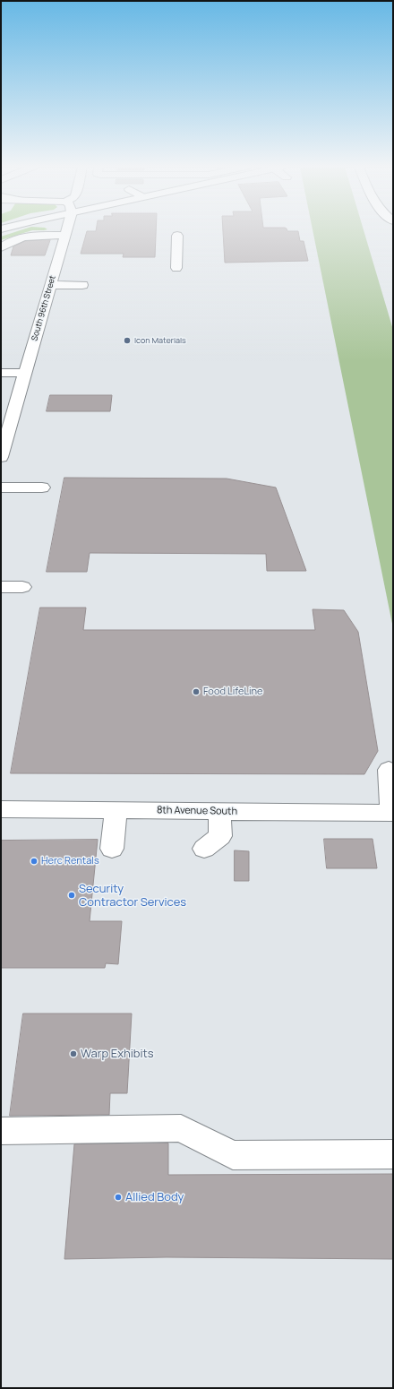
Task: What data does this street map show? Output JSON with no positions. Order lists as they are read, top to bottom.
{
  "streets": {
    "main road": ["South 96th Street", "8th Avenue South"]
  },
  "places": [
    "Icon Materials",
    "Food LifeLine",
    "Herc Rentals",
    "Security Contractor Services",
    "Warp Exhibits",
    "Allied Body"
  ]
}
